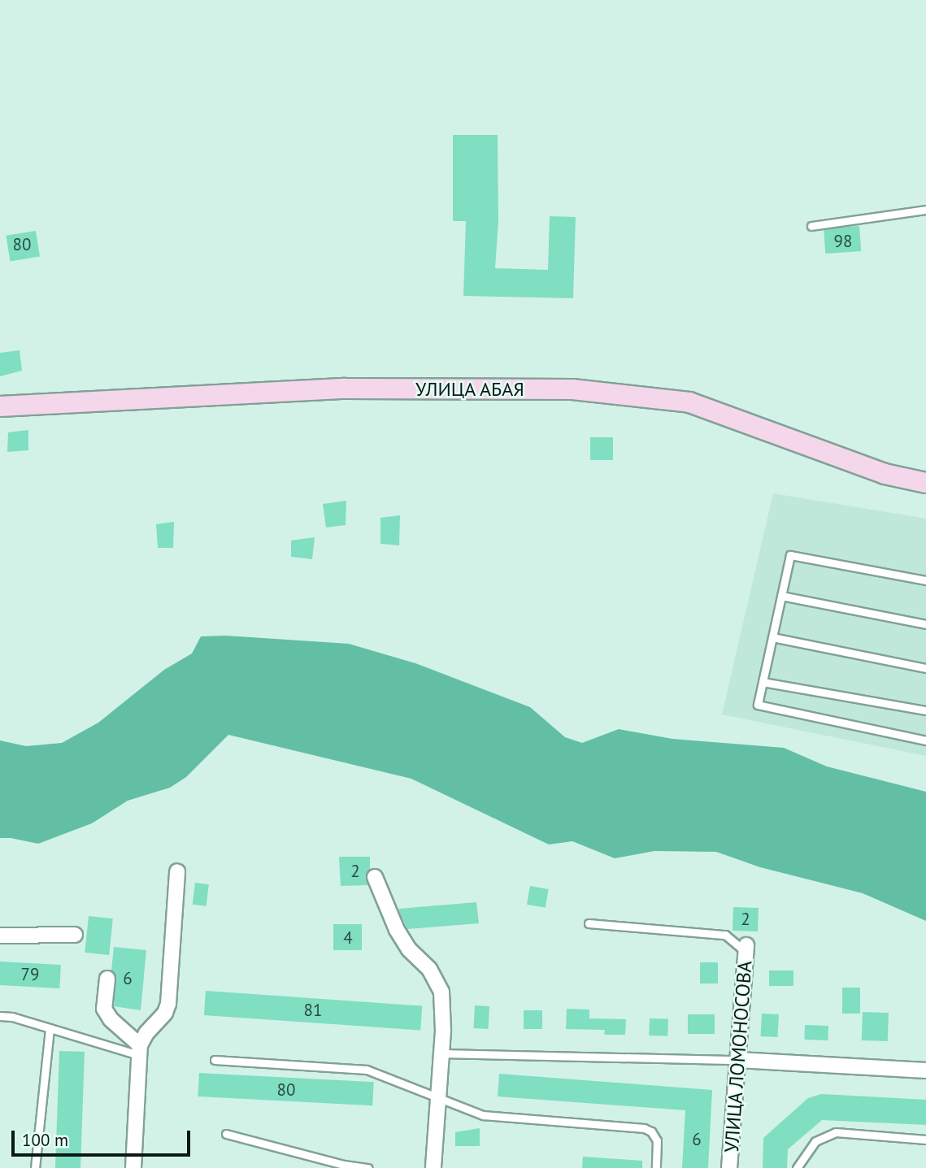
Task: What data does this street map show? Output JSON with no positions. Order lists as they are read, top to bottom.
{
  "streets": {
    "street": ["УЛИЦА АБАЯ", "УЛИЦА ЛОМОНОСОВА"]
  },
  "house_numbers": [
    "98",
    "80",
    "2",
    "2",
    "4",
    "79",
    "6",
    "81",
    "80",
    "6"
  ],
  "scale_bar": "100 m"
}
